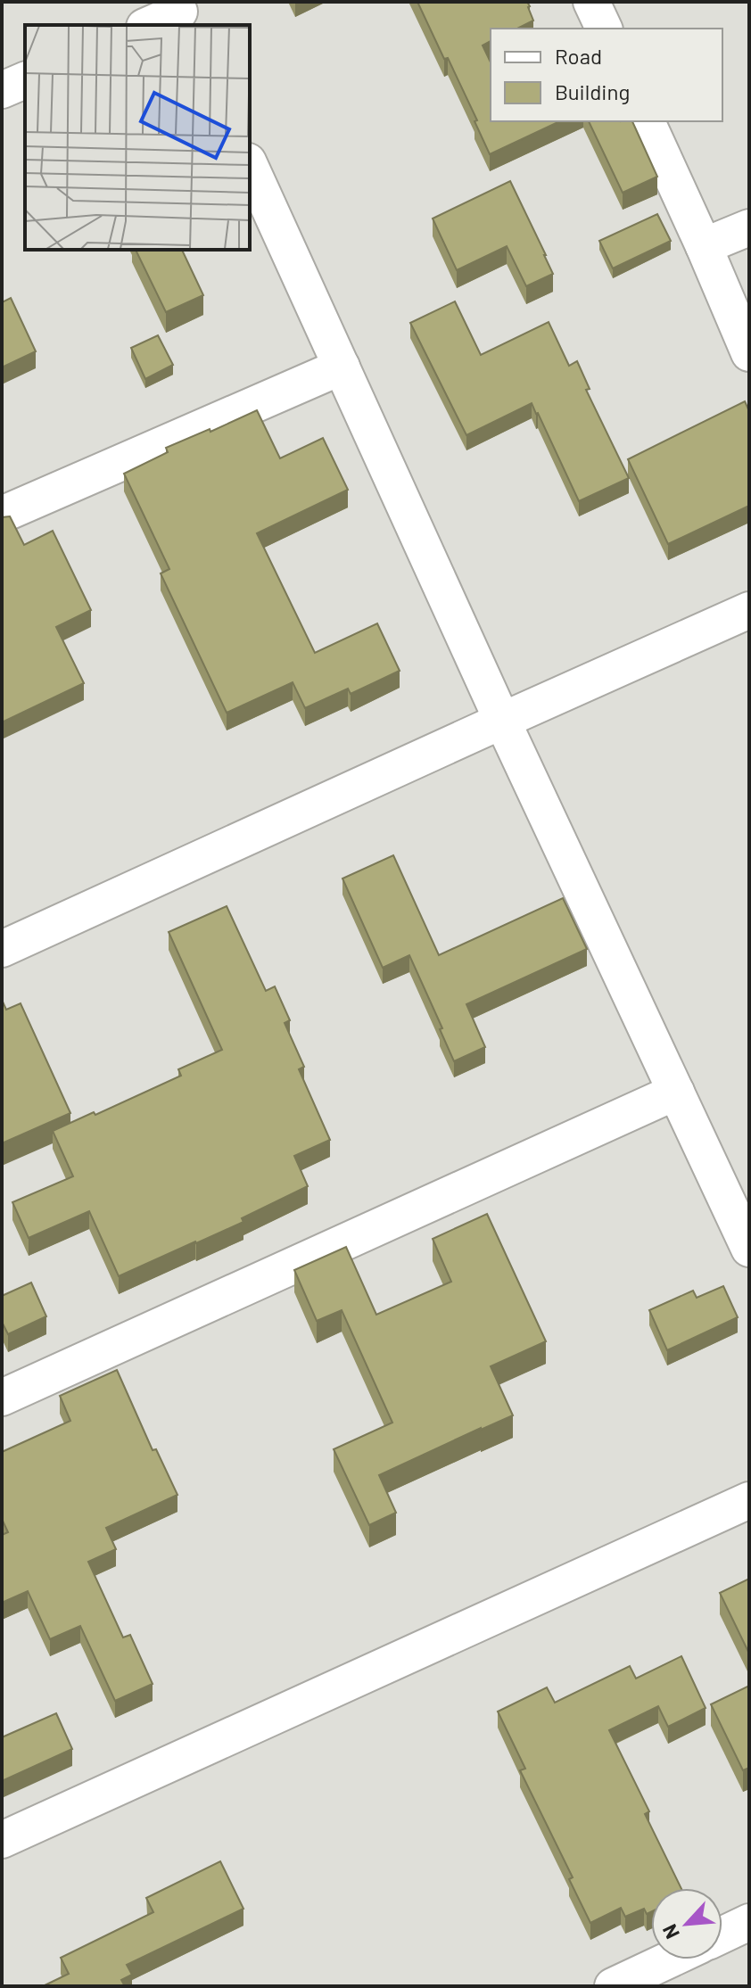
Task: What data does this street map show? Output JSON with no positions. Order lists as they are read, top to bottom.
{
  "legend": ["Road", "Building"],
  "north": "bottom left"
}
